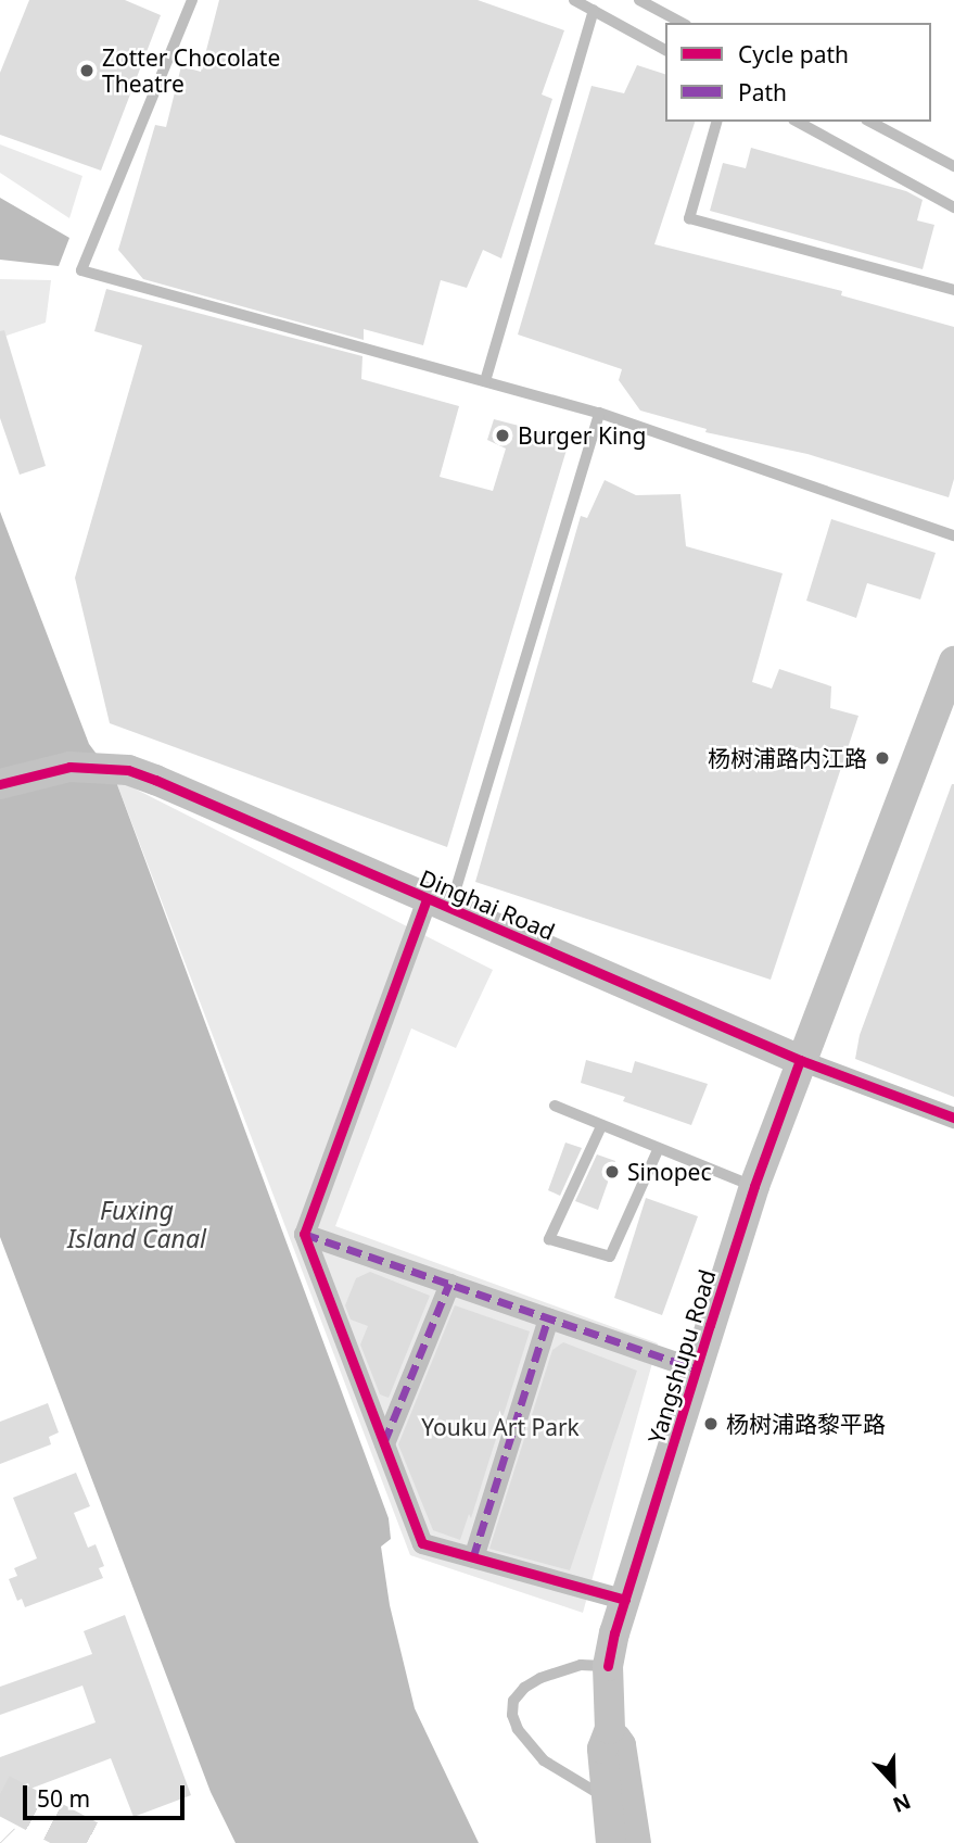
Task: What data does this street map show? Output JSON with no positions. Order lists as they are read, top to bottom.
{
  "streets": {
    "main road": ["Dinghai Road", "Yangshupu Road"]
  },
  "crossings": [
    ["Dinghai Road", "Yangshupu Road"]
  ],
  "water": ["Fuxing Island Canal"],
  "parks": ["Youku Art Park"],
  "places": [
    "Zotter Chocolate Theatre",
    "Burger King",
    "杨树浦路内江路",
    "Sinopec",
    "杨树浦路黎平路"
  ],
  "legend": ["Cycle path", "Path"],
  "scale_bar": "50 m",
  "north": "bottom"
}
